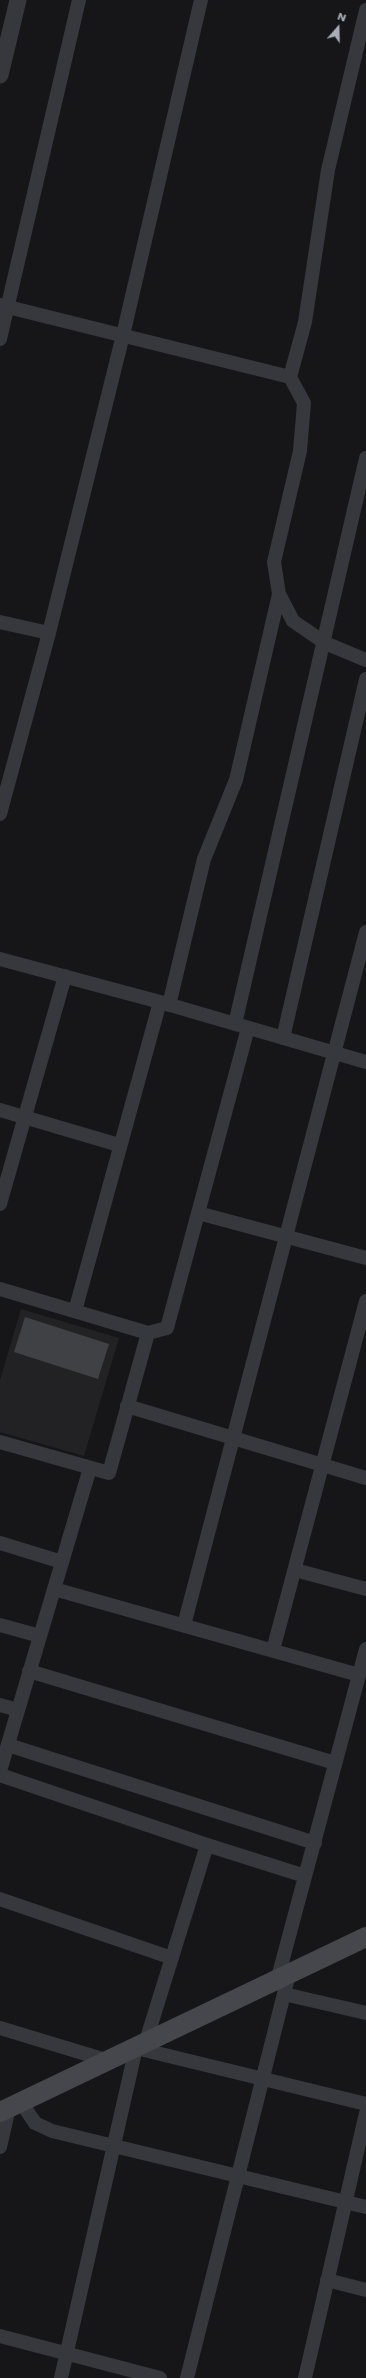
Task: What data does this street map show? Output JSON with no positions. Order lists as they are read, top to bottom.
{
  "north": "top"
}
